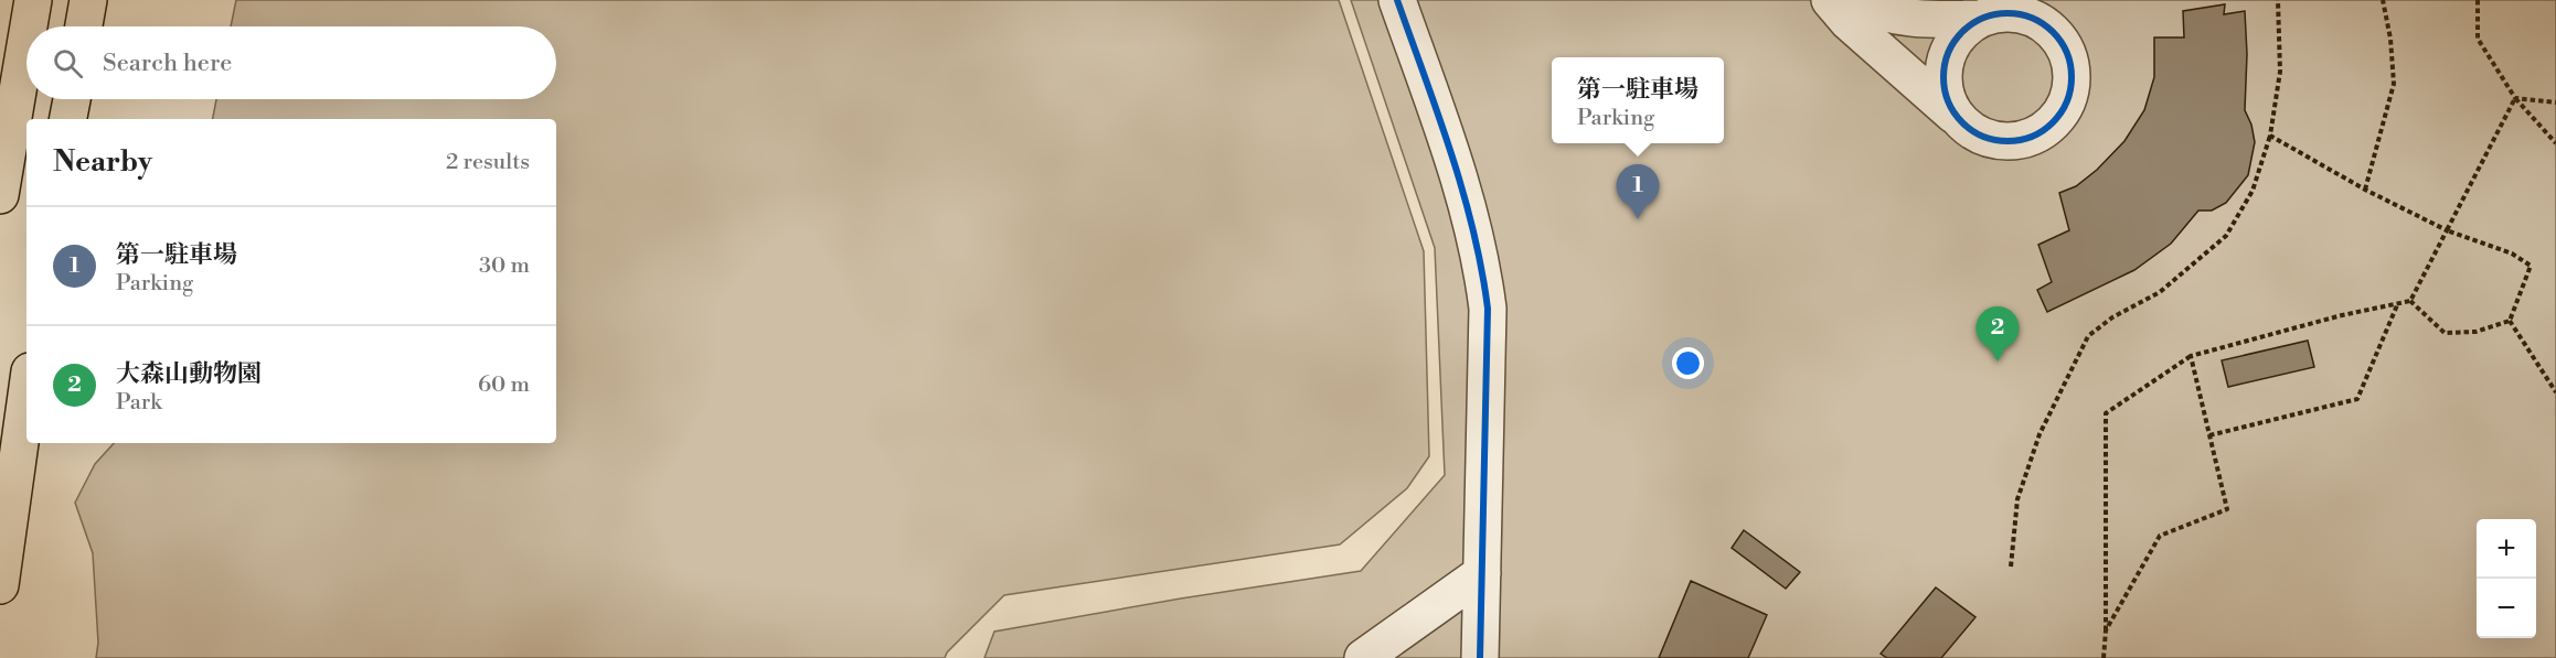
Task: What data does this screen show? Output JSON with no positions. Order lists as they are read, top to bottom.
{
  "page": {
    "search": "Search here",
    "popup": ["第一駐車場", "Parking"],
    "heading": ["Nearby", "2 results"],
    "pins": ["1", "2"],
    "list": [
      {
        "mark": "1",
        "name": "第一駐車場",
        "note": "Parking",
        "value": "30 m"
      },
      {
        "mark": "2",
        "name": "大森山動物園",
        "note": "Park",
        "value": "60 m"
      }
    ],
    "map_buttons": ["+", "−"]
  }
}
